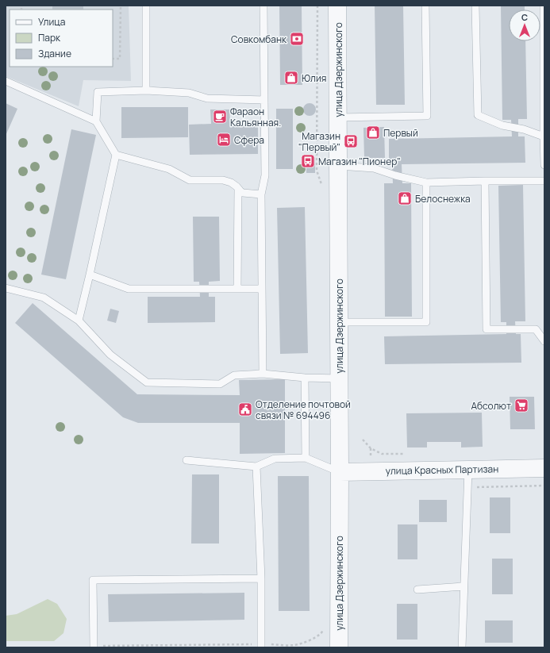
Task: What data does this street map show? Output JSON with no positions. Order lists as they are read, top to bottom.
{
  "streets": {
    "street": ["улица Дзержинского", "улица Красных Партизан"]
  },
  "crossings": [
    ["улица Дзержинского", "улица Красных Партизан"]
  ],
  "places": {
    "bank": ["Совкомбанк"],
    "shop": ["Юлия", "Первый", "Белоснежка"],
    "cafe": ["Фараон Кальянная."],
    "hotel": ["Сфера"],
    "bus stop": ["Магазин \"Первый\"", "Магазин \"Пионер\""],
    "supermarket": ["Абсолют"],
    "public building": ["Отделение почтовой связи № 694496"]
  },
  "legend": ["Улица", "Парк", "Здание"],
  "north": "top"
}
